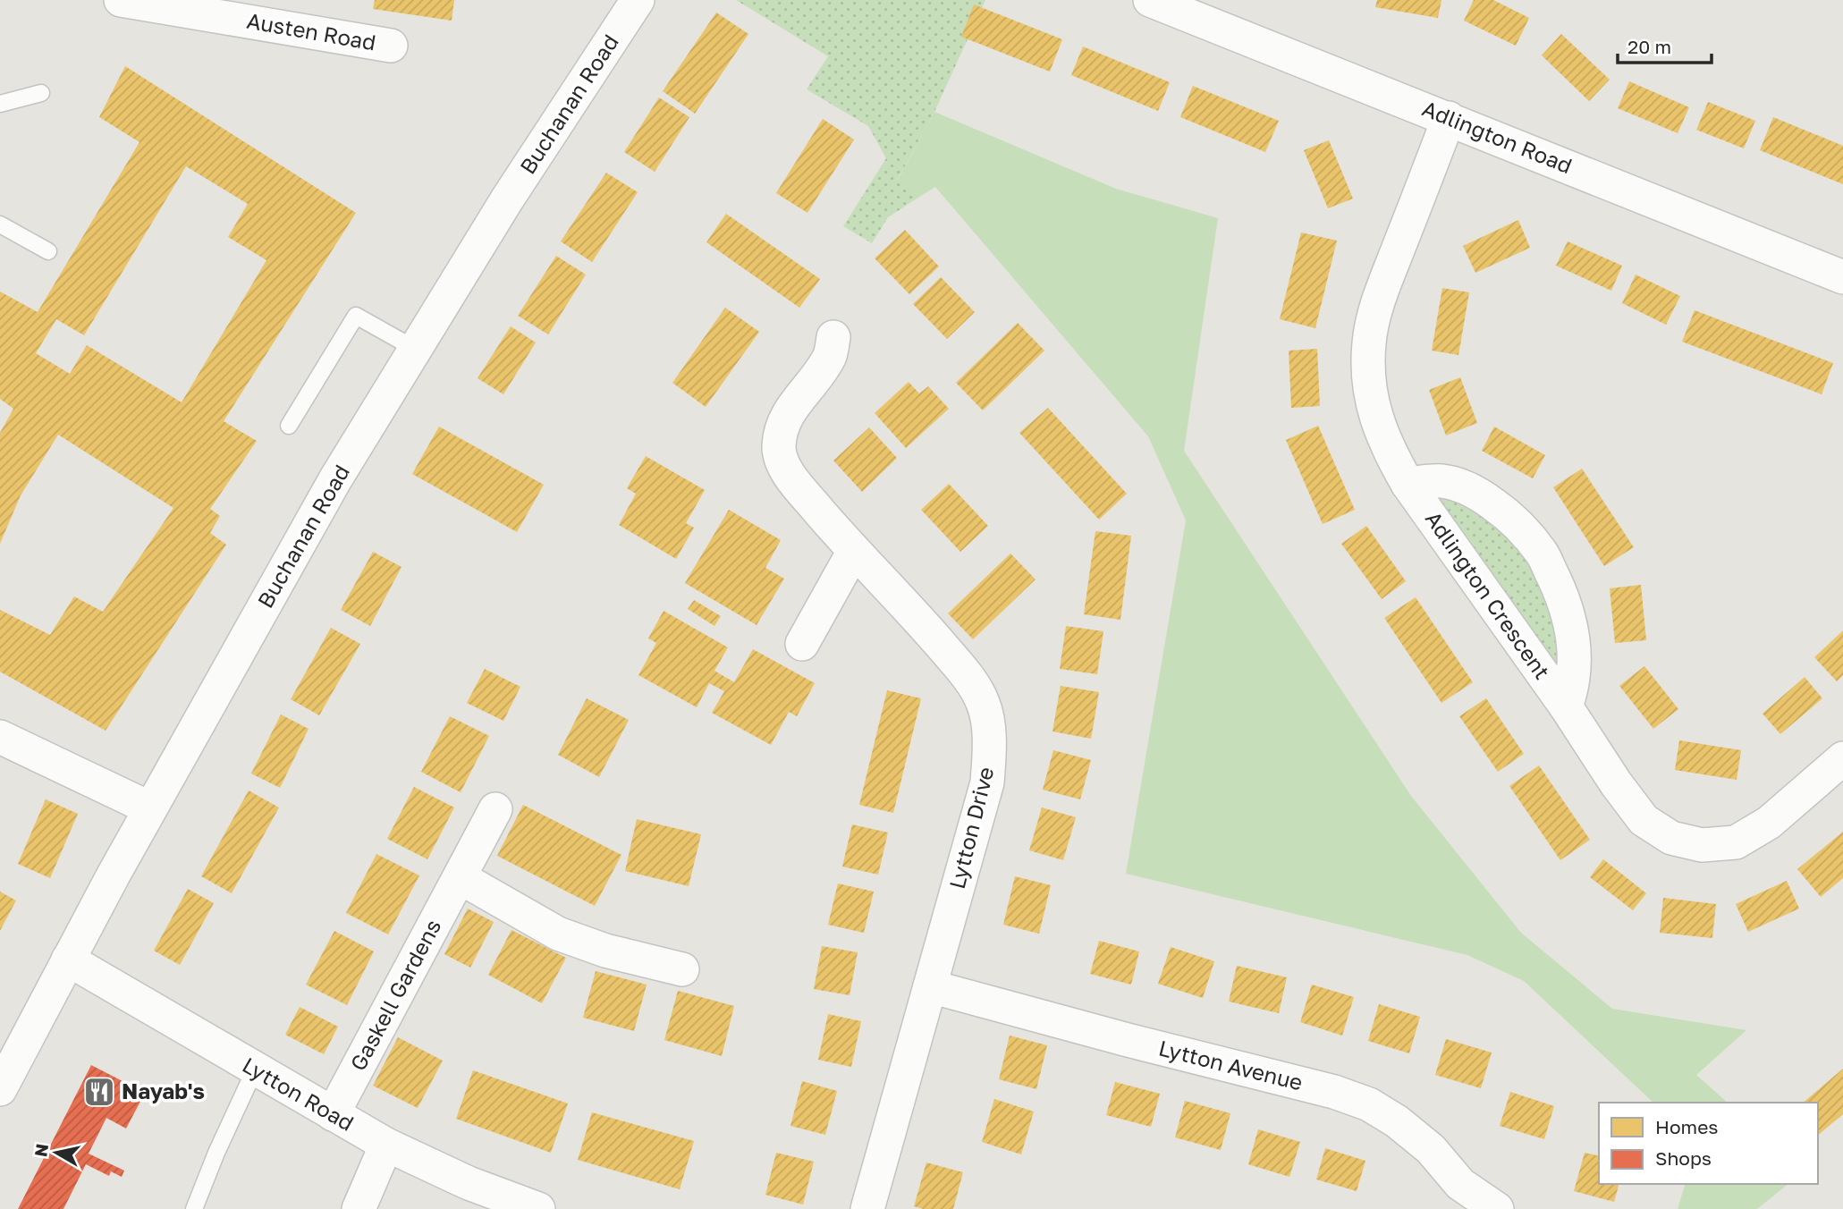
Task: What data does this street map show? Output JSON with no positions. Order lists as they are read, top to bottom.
{
  "streets": {
    "street": [
      "Austen Road",
      "Buchanan Road",
      "Adlington Road",
      "Adlington Crescent",
      "Lytton Drive",
      "Gaskell Gardens",
      "Lytton Avenue",
      "Lytton Road"
    ]
  },
  "crossings": [
    ["Buchanan Road", "Lytton Road"],
    ["Adlington Road", "Adlington Crescent"],
    ["Lytton Drive", "Lytton Avenue"],
    ["Gaskell Gardens", "Lytton Road"]
  ],
  "places": {
    "restaurant": ["Nayab's"]
  },
  "legend": ["Homes", "Shops"],
  "scale_bar": "20 m",
  "north": "left"
}
